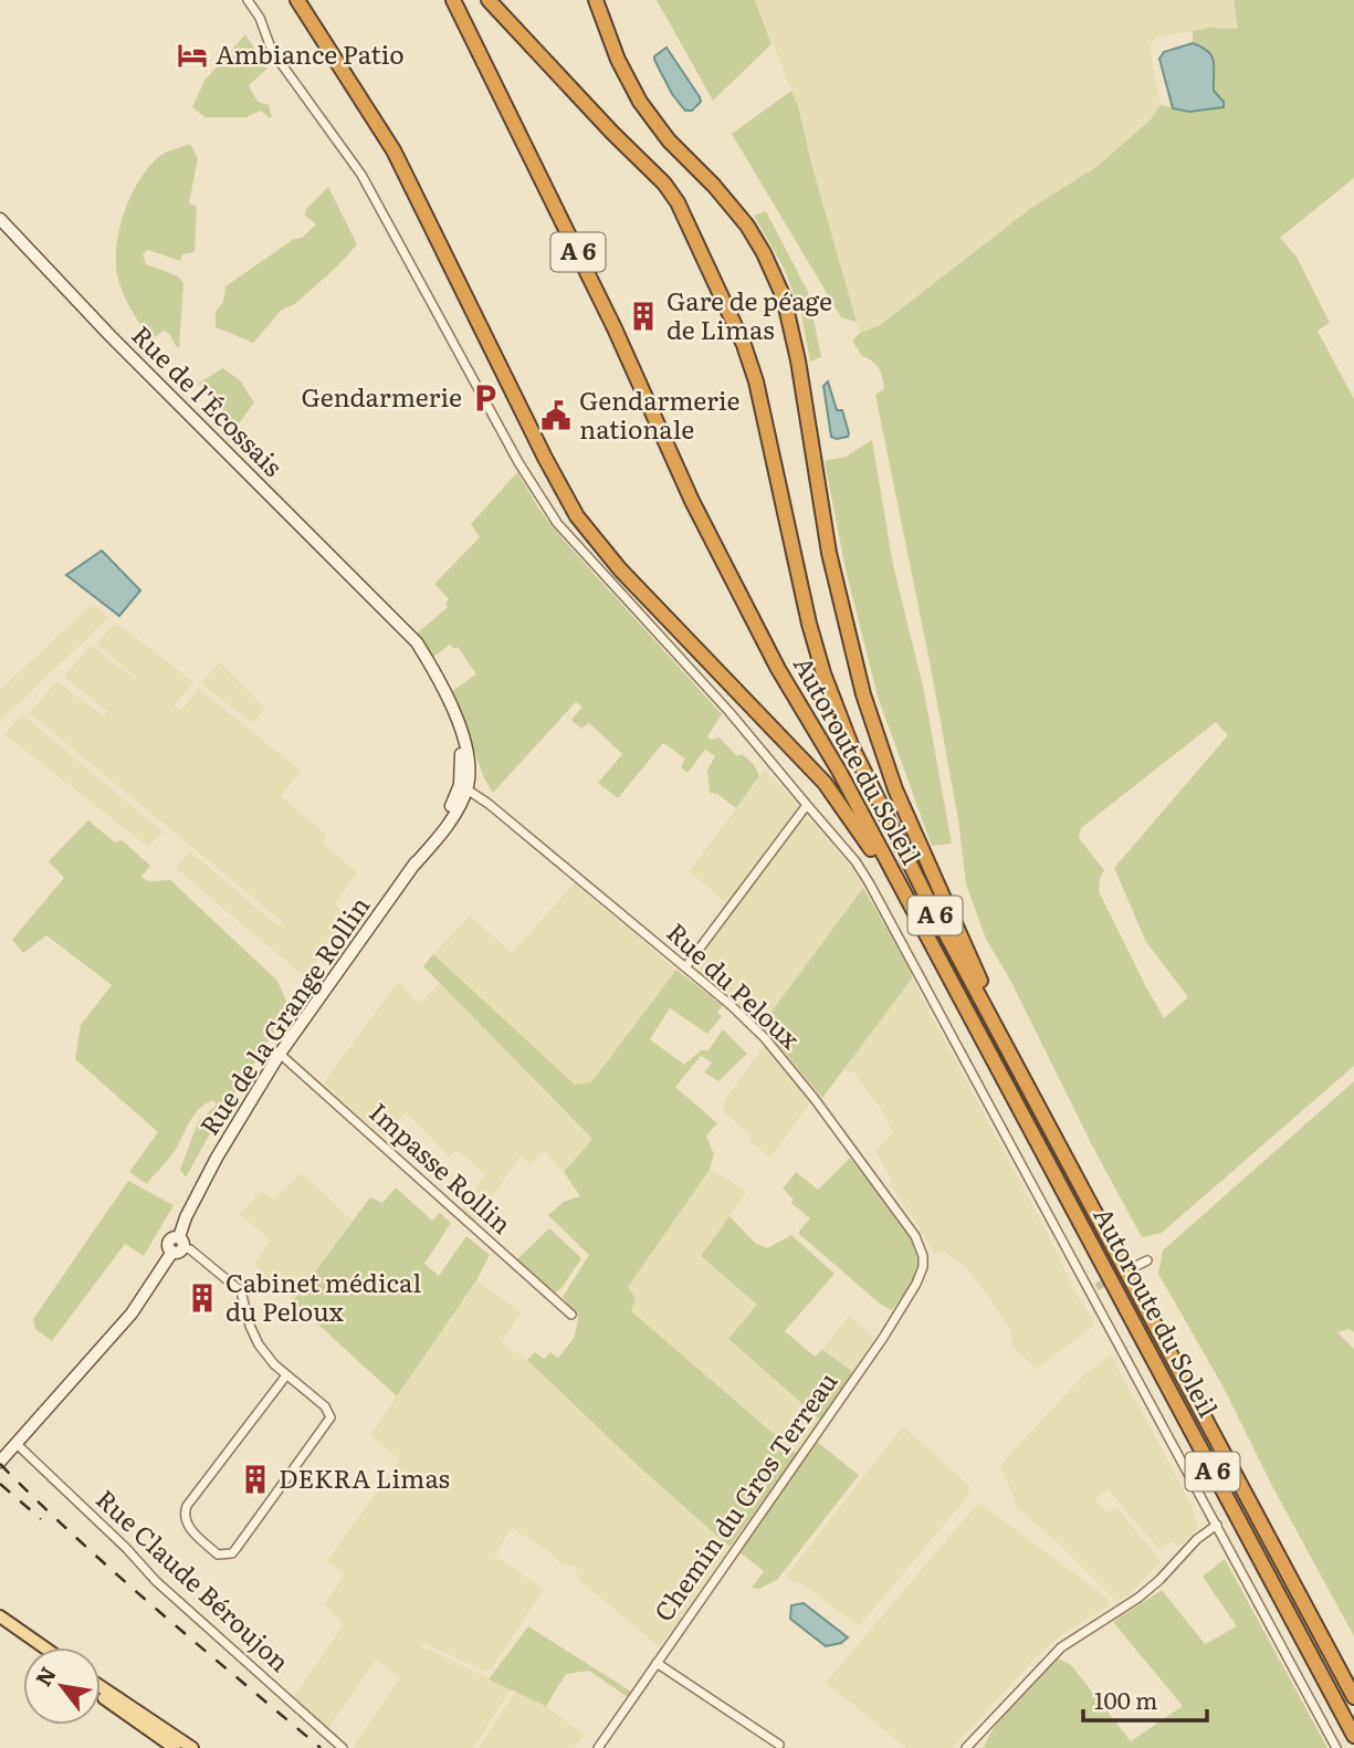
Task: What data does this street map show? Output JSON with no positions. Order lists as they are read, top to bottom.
{
  "streets": {
    "highway": ["A 6", "Autoroute du Soleil"],
    "main road": ["Rue de l'Écossais", "Rue de la Grange Rollin"],
    "street": [
      "Rue du Peloux",
      "Impasse Rollin",
      "Chemin du Gros Terreau",
      "Rue Claude Béroujon"
    ]
  },
  "crossings": [
    ["Rue de l'Écossais", "Rue du Peloux"],
    ["Rue de l'Écossais", "Rue de la Grange Rollin"],
    ["Rue du Peloux", "Rue de la Grange Rollin"],
    ["Rue du Peloux", "Chemin du Gros Terreau"],
    ["Rue de la Grange Rollin", "Impasse Rollin"],
    ["Rue de la Grange Rollin", "Rue Claude Béroujon"]
  ],
  "places": {
    "hotel": ["Ambiance Patio"],
    "building": ["Gare de péage de Limas", "Cabinet médical du Peloux", "DEKRA Limas"],
    "parking": ["Gendarmerie"],
    "public building": ["Gendarmerie nationale"]
  },
  "scale_bar": "100 m",
  "north": "top left"
}
